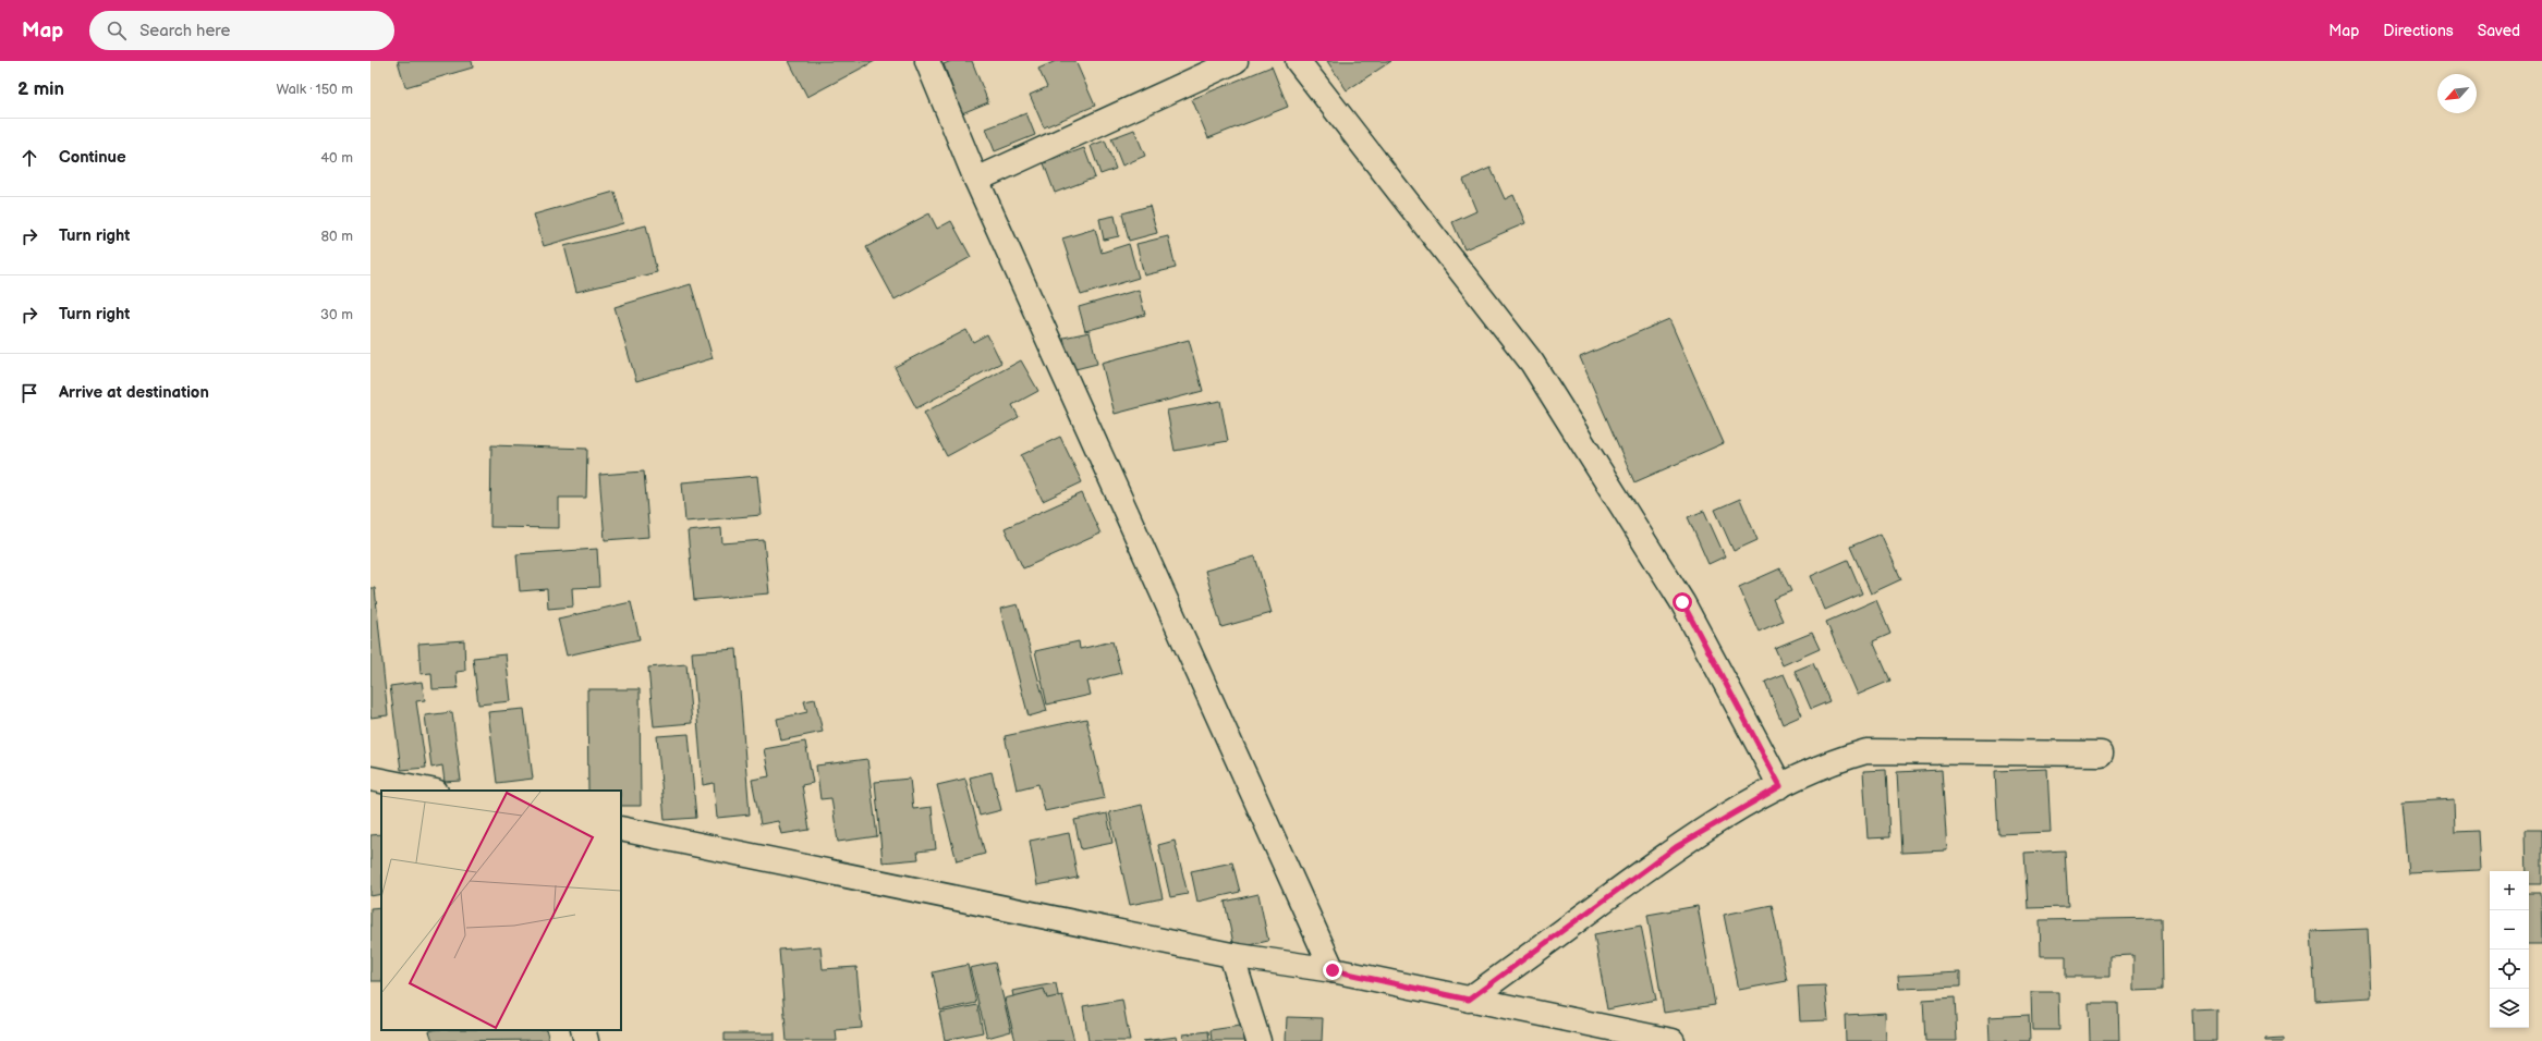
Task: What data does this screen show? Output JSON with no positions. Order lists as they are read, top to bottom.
{
  "north": "bottom left",
  "page": {
    "header": "Map",
    "search": "Search here",
    "nav": ["Map", "Directions", "Saved"],
    "heading": ["2 min", "Walk · 150 m"],
    "list": [
      ["Continue", "40 m"],
      ["Turn right", "80 m"],
      ["Turn right", "30 m"],
      "Arrive at destination"
    ],
    "map_buttons": ["+", "−"]
  }
}
